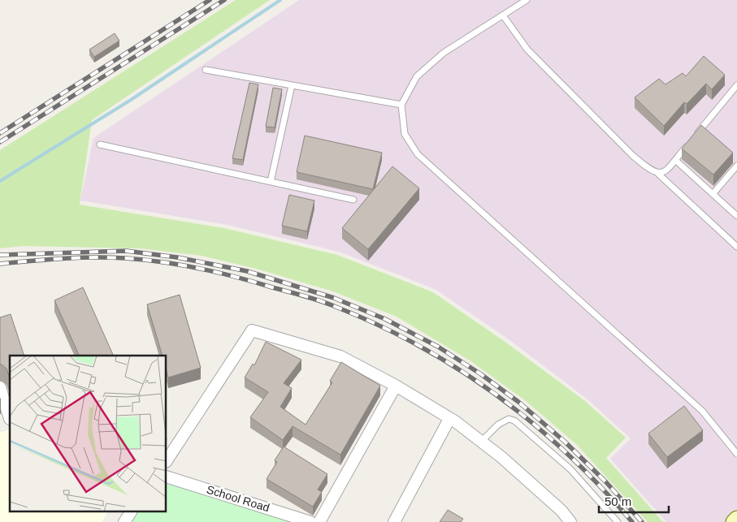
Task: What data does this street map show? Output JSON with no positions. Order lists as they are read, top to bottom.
{
  "streets": {
    "street": ["School Road"]
  },
  "scale_bar": "50 m"
}
